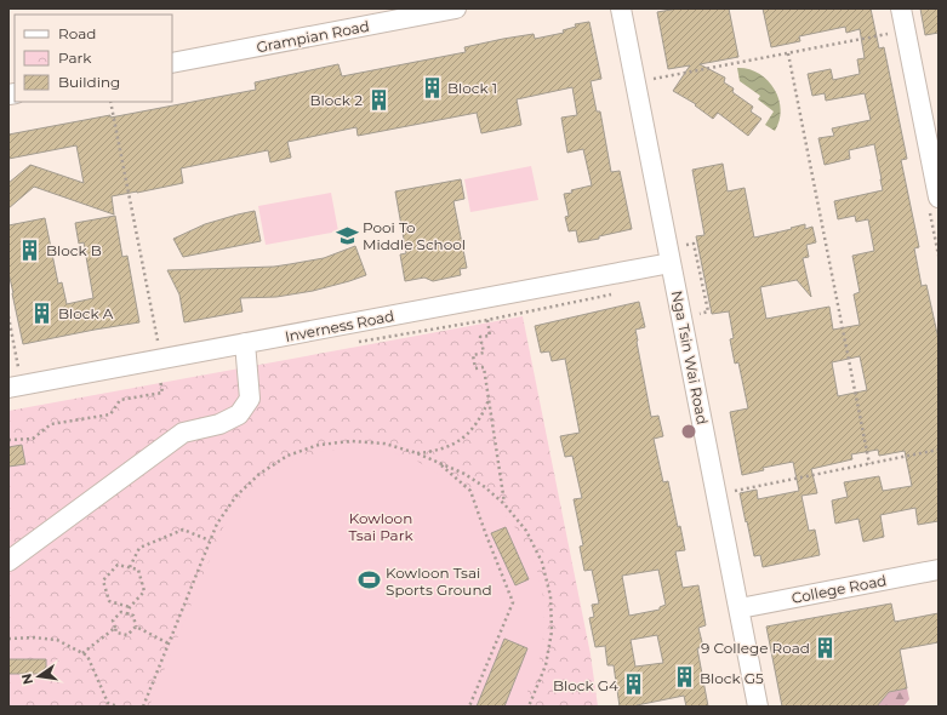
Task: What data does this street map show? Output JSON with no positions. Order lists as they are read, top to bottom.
{
  "streets": {
    "street": [
      "Grampian Road",
      "Inverness Road",
      "Nga Tsin Wai Road",
      "College Road"
    ]
  },
  "crossings": [
    ["Inverness Road", "Nga Tsin Wai Road"],
    ["Nga Tsin Wai Road", "College Road"]
  ],
  "parks": ["Kowloon Tsai Park"],
  "places": {
    "building": [
      "Block 1",
      "Block 2",
      "Block B",
      "Block A",
      "9 College Road",
      "Block G5",
      "Block G4"
    ],
    "school or university": ["Pooi To Middle School"],
    "sports": ["Kowloon Tsai Sports Ground"]
  },
  "legend": ["Road", "Park", "Building"],
  "north": "left"
}
